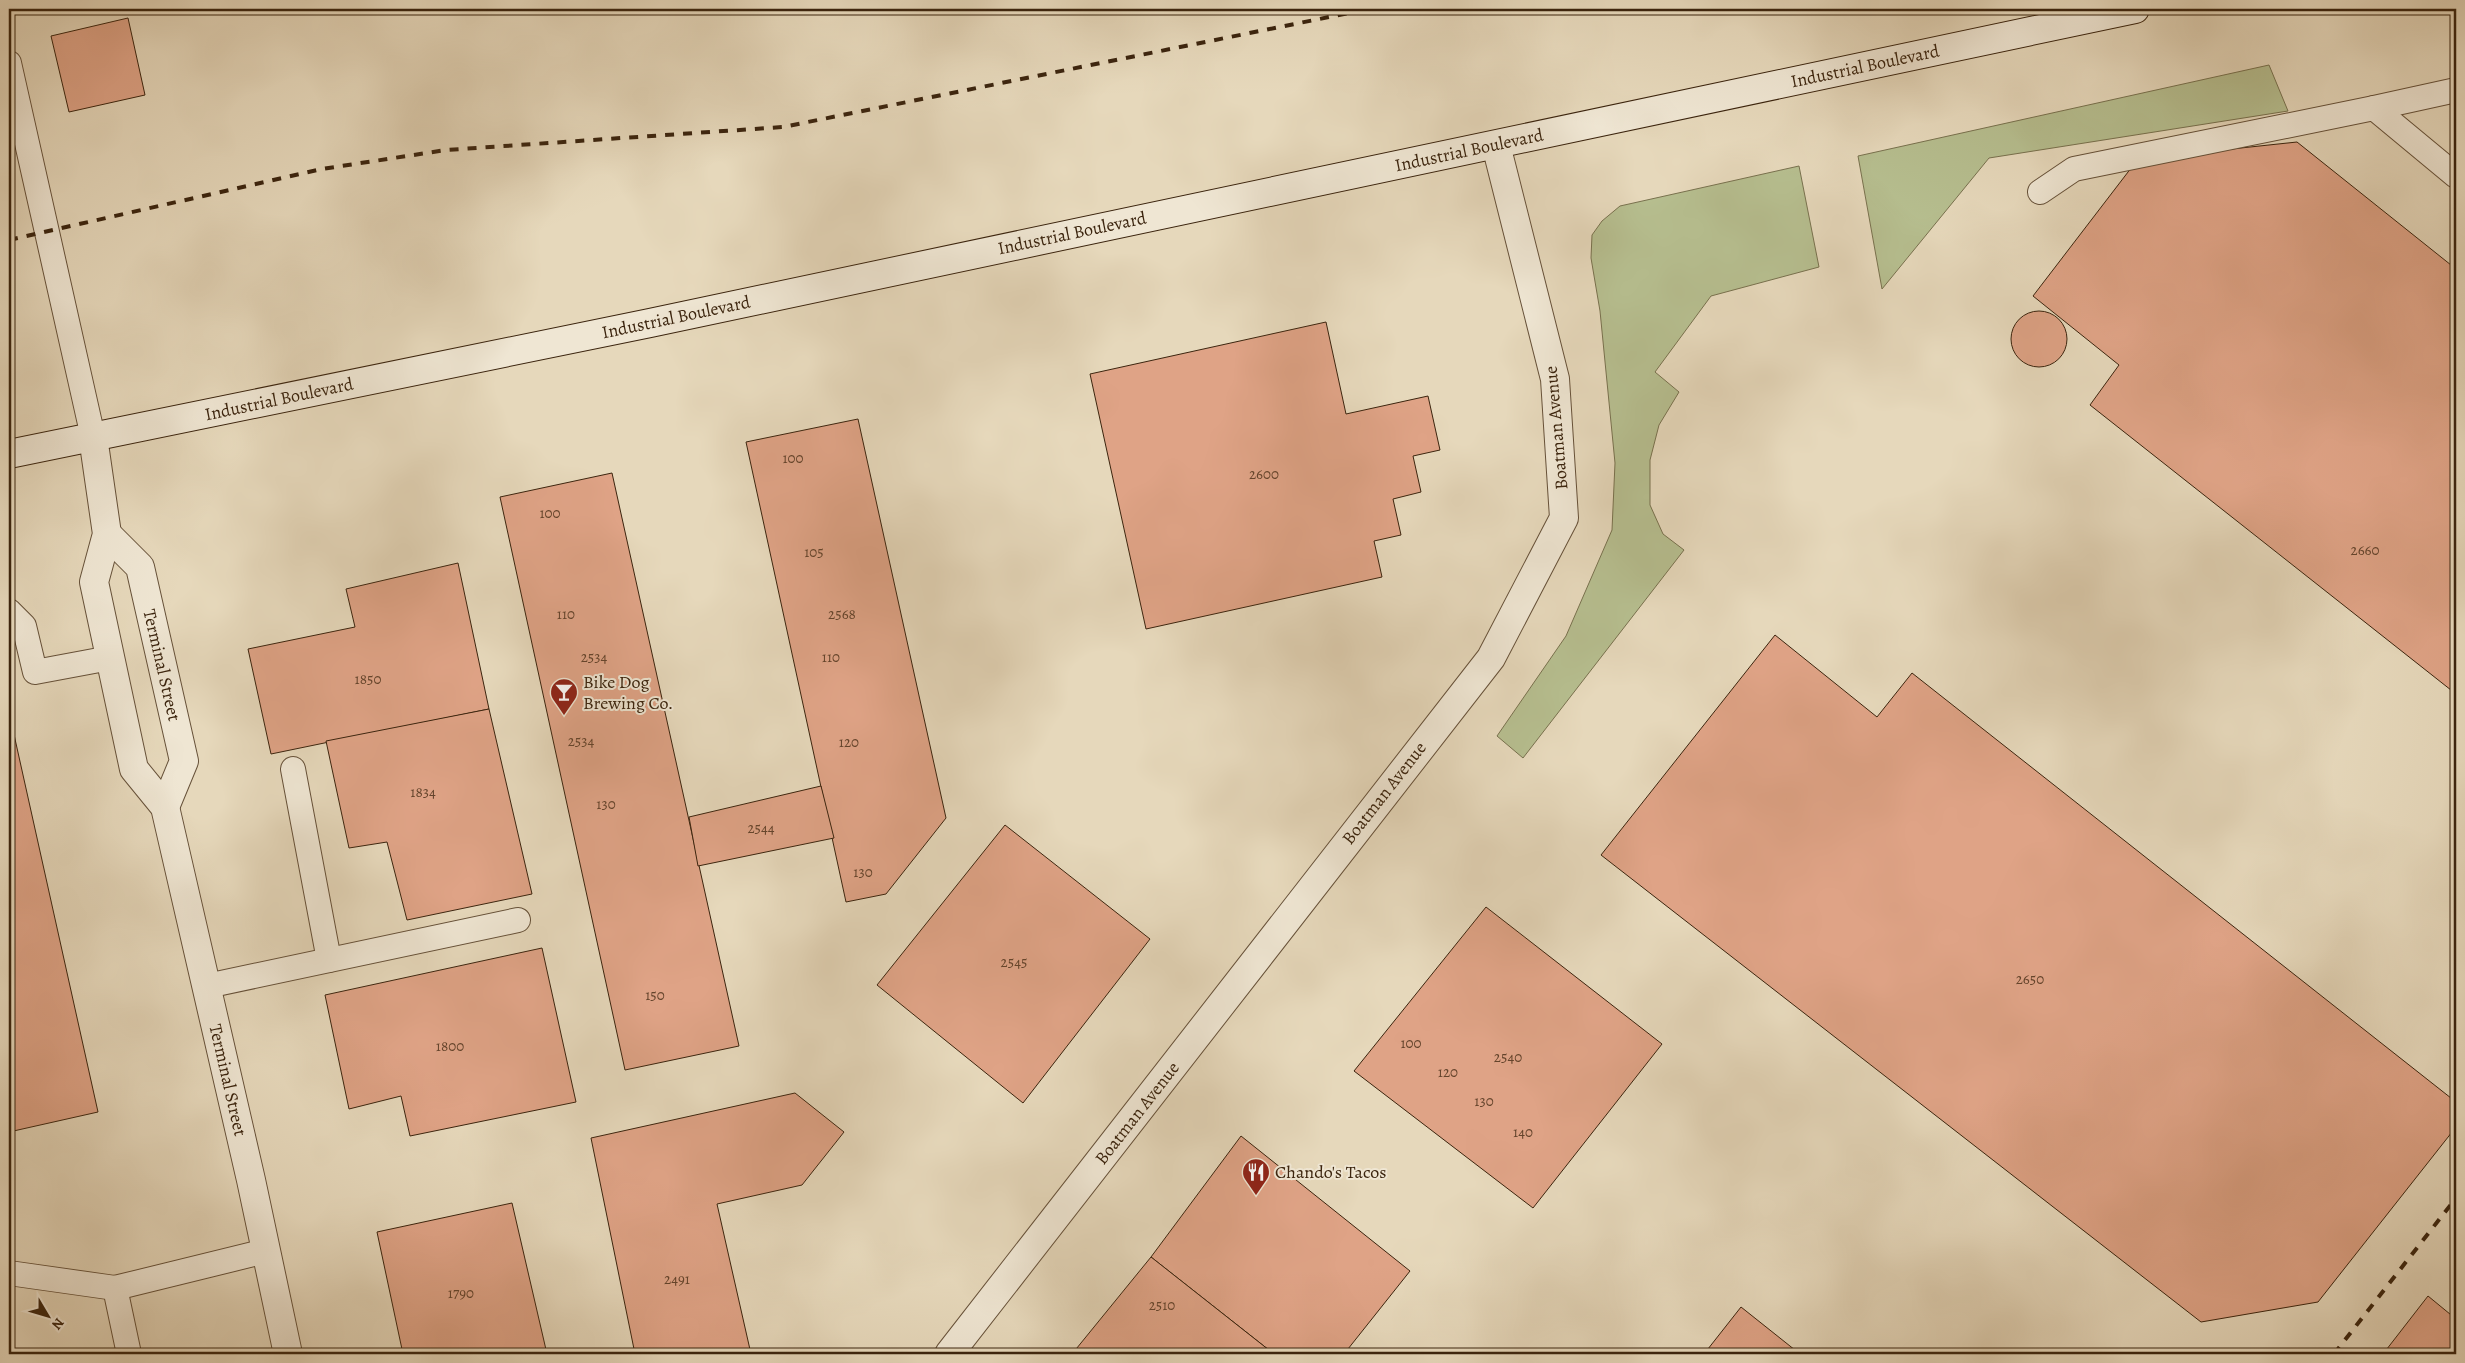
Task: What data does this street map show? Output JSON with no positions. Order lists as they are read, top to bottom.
{
  "streets": {
    "street": ["Industrial Boulevard", "Boatman Avenue", "Terminal Street"]
  },
  "crossings": [
    ["Industrial Boulevard", "Boatman Avenue"],
    ["Industrial Boulevard", "Terminal Street"]
  ],
  "places": {
    "bar": ["Bike Dog Brewing Co."],
    "restaurant": ["Chando's Tacos"]
  },
  "house_numbers": [
    "100",
    "2600",
    "100",
    "2660",
    "105",
    "110",
    "2568",
    "2534",
    "110",
    "1850",
    "2534",
    "120",
    "1834",
    "130",
    "2544",
    "130",
    "2545",
    "2650",
    "150",
    "100",
    "1800",
    "2540",
    "120",
    "130",
    "140",
    "2491",
    "1790",
    "2510"
  ],
  "north": "bottom right"
}
